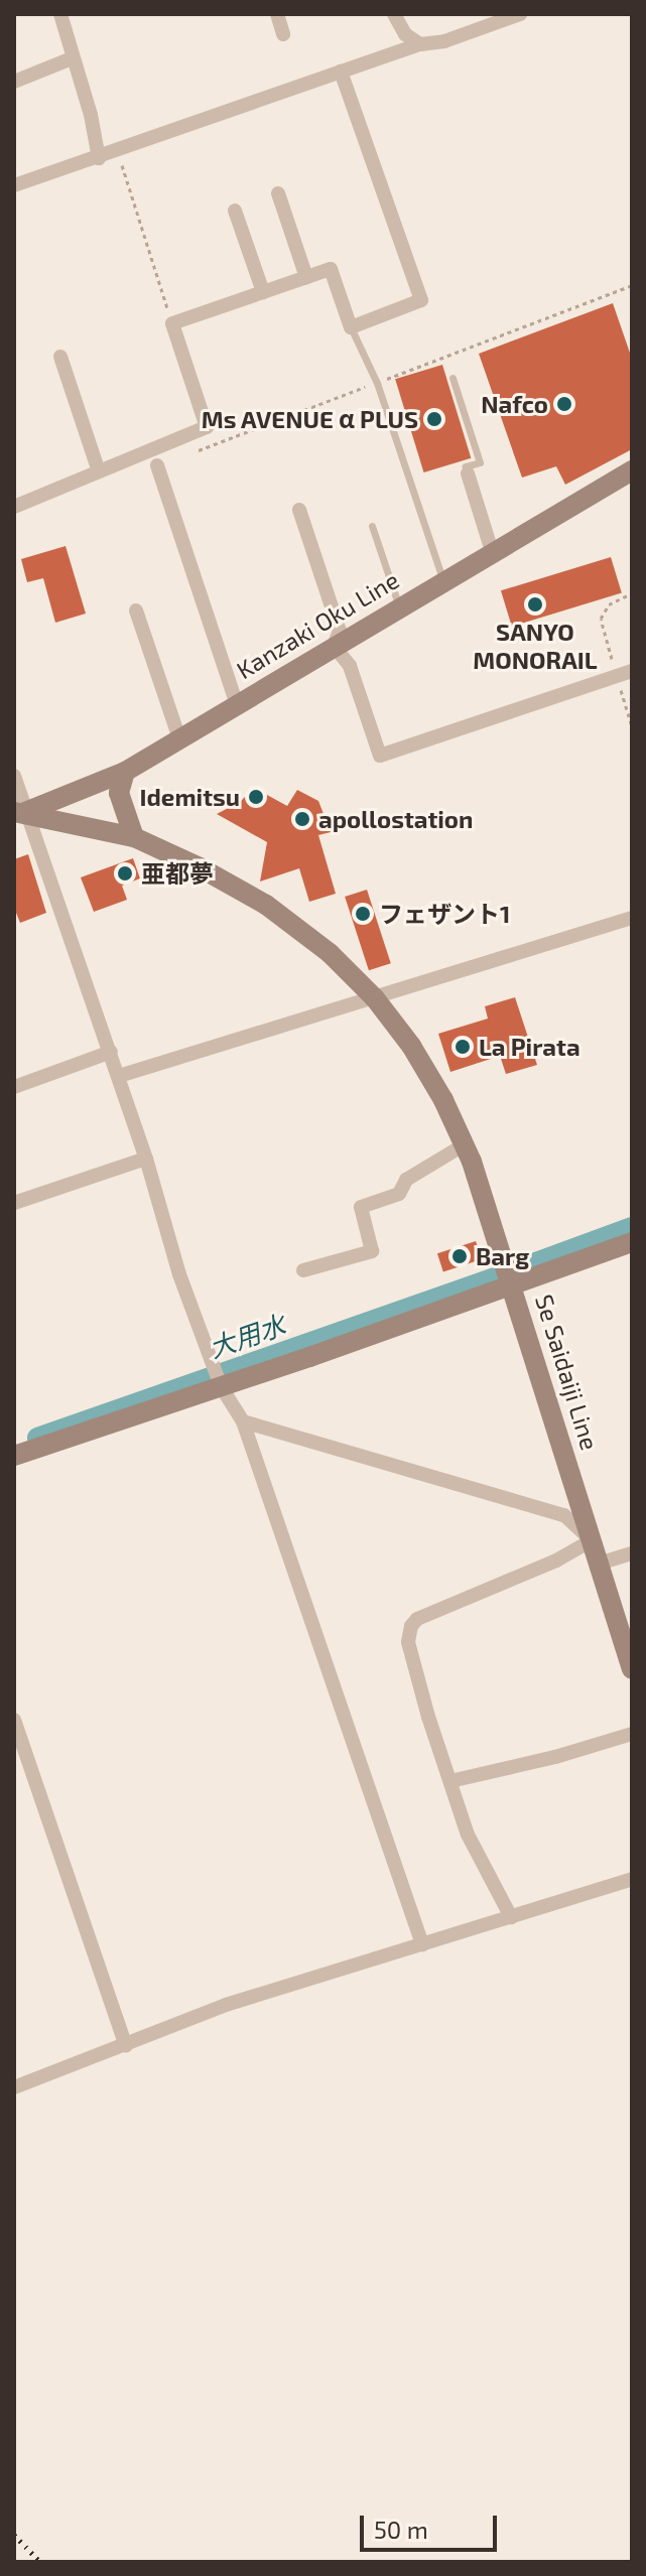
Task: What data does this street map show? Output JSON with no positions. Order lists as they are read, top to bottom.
{
  "streets": {
    "main road": ["Kanzaki Oku Line", "Se Saidaiji Line"]
  },
  "crossings": [
    ["Kanzaki Oku Line", "Se Saidaiji Line"]
  ],
  "water": ["大用水"],
  "places": [
    "Nafco",
    "Ms AVENUE α PLUS",
    "SANYO MONORAIL",
    "Idemitsu",
    "apollostation",
    "亜都夢",
    "フェザント1",
    "La Pirata",
    "Barg"
  ],
  "scale_bar": "50 m"
}
